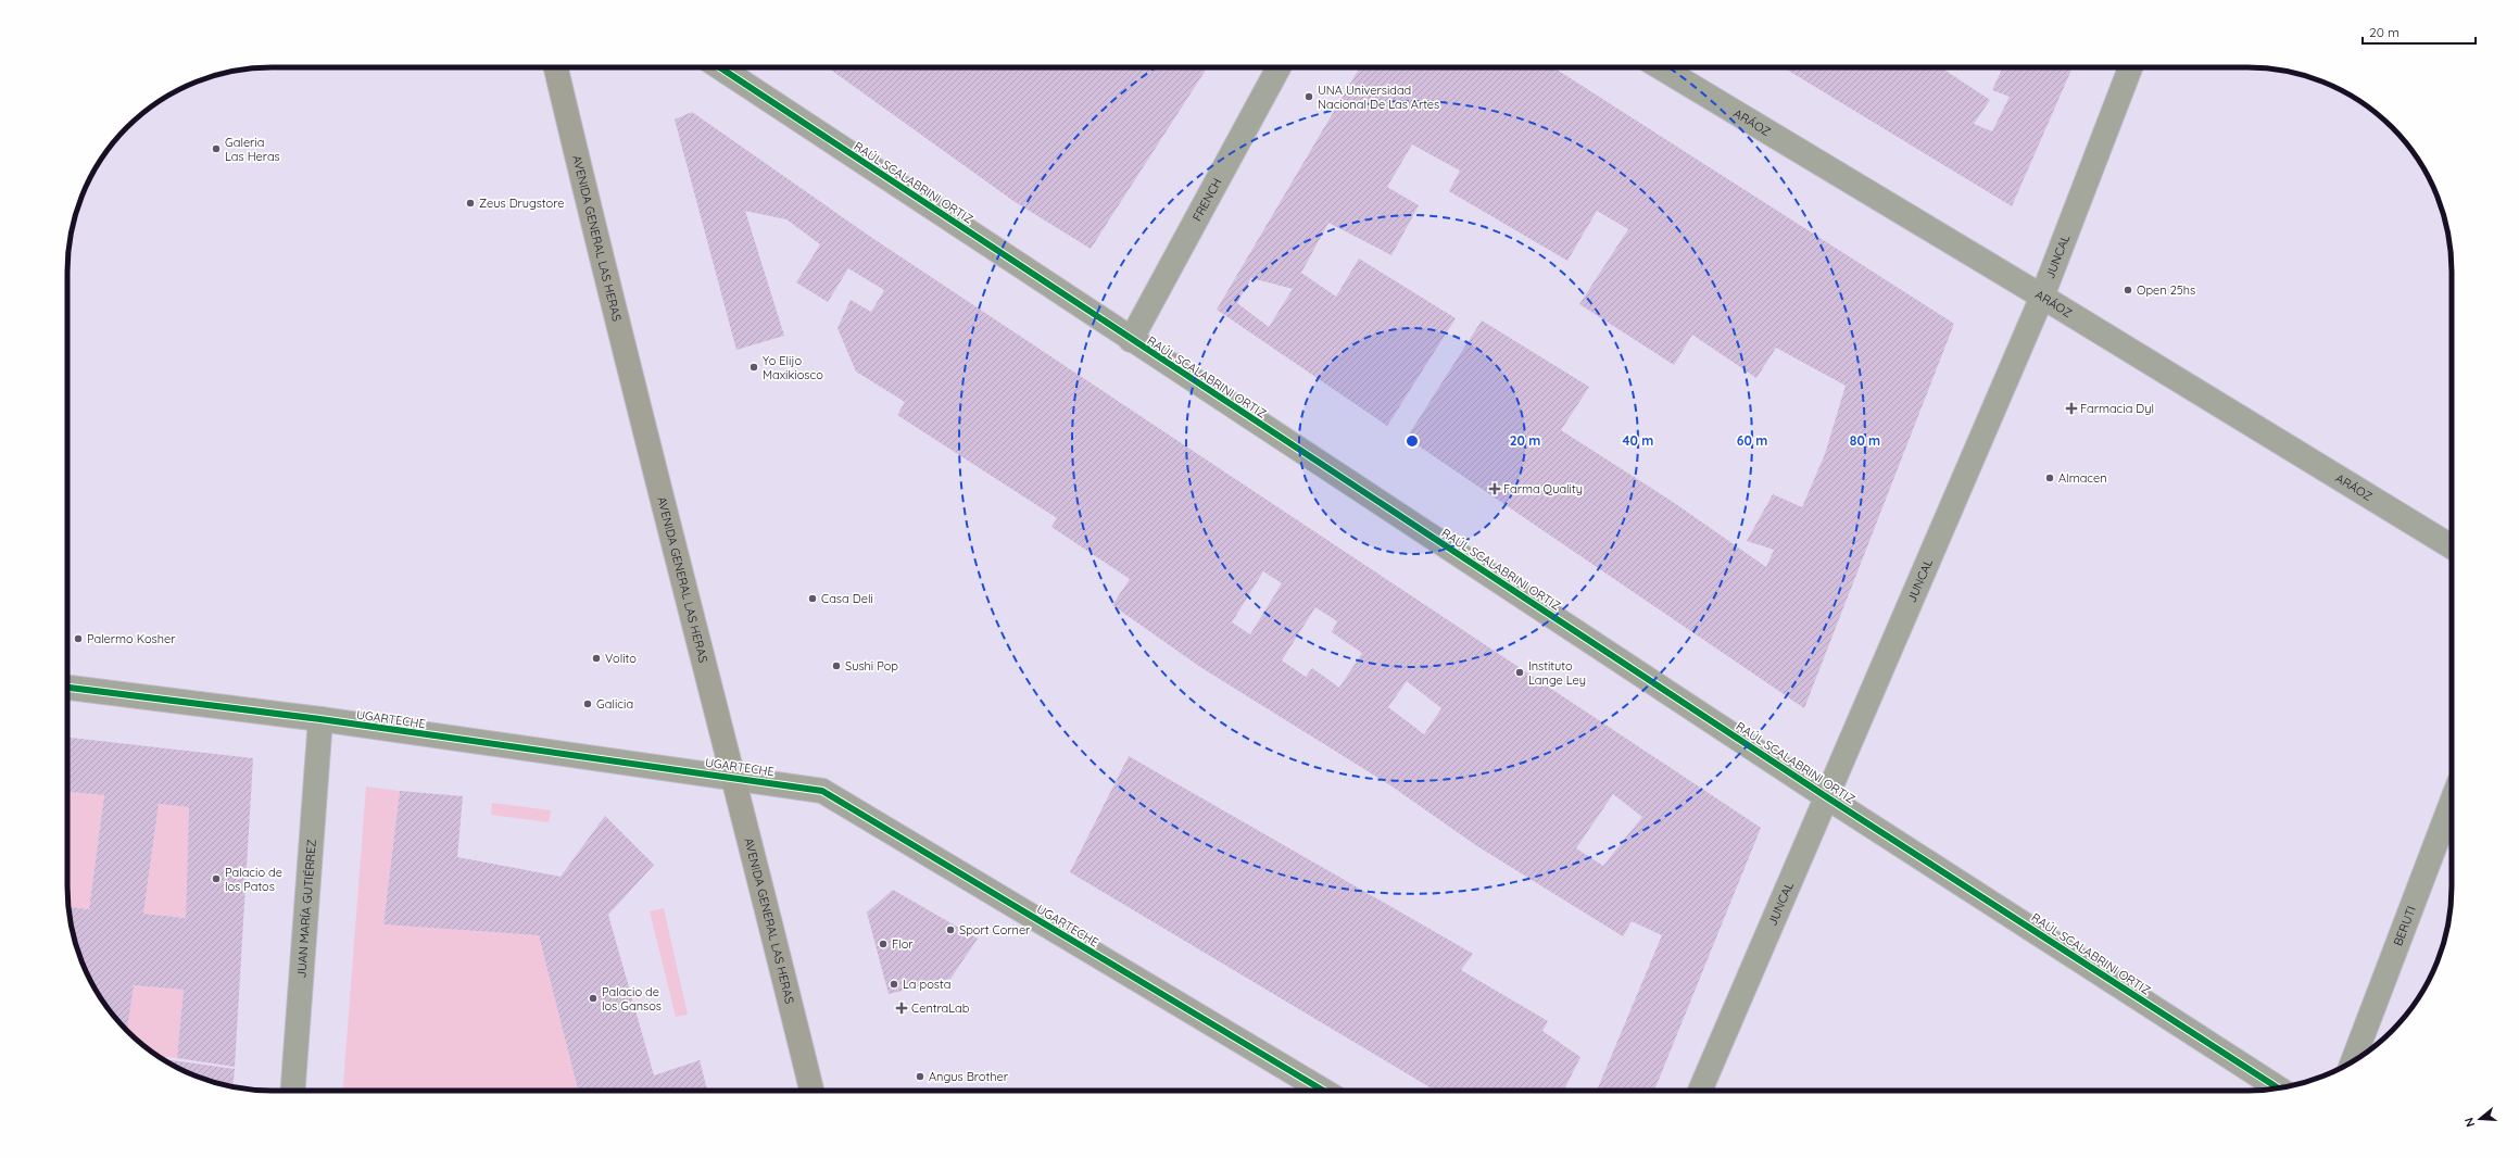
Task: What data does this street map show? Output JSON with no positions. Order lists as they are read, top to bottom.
{
  "streets": {
    "main road": ["AVENIDA GENERAL LAS HERAS"],
    "street": [
      "ARÁOZ",
      "RAÚL SCALABRINI ORTIZ",
      "FRENCH",
      "JUNCAL",
      "UGARTECHE",
      "JUAN MARÍA GUTIÉRREZ",
      "BERUTI"
    ]
  },
  "crossings": [
    ["ARÁOZ", "JUNCAL"],
    ["RAÚL SCALABRINI ORTIZ", "FRENCH"],
    ["RAÚL SCALABRINI ORTIZ", "JUNCAL"],
    ["AVENIDA GENERAL LAS HERAS", "UGARTECHE"],
    ["UGARTECHE", "JUAN MARÍA GUTIÉRREZ"]
  ],
  "places": {
    "other": [
      "UNA Universidad Nacional De Las Artes",
      "Galeria Las Heras",
      "Zeus Drugstore",
      "Open 25hs",
      "Yo Elijo Maxikiosco",
      "Almacen",
      "Casa Deli",
      "Palermo Kosher",
      "Volito",
      "Sushi Pop",
      "Instituto Lange Ley",
      "Galicia",
      "Palacio de los Patos",
      "Sport Corner",
      "Flor",
      "La posta",
      "Palacio de los Gansos",
      "Angus Brother"
    ],
    "health": ["Farmacia Dyl", "Farma Quality", "CentraLab"]
  },
  "scale_bar": "20 m",
  "north": "left",
  "rings": [
    "20 m",
    "40 m",
    "60 m",
    "80 m"
  ]
}
